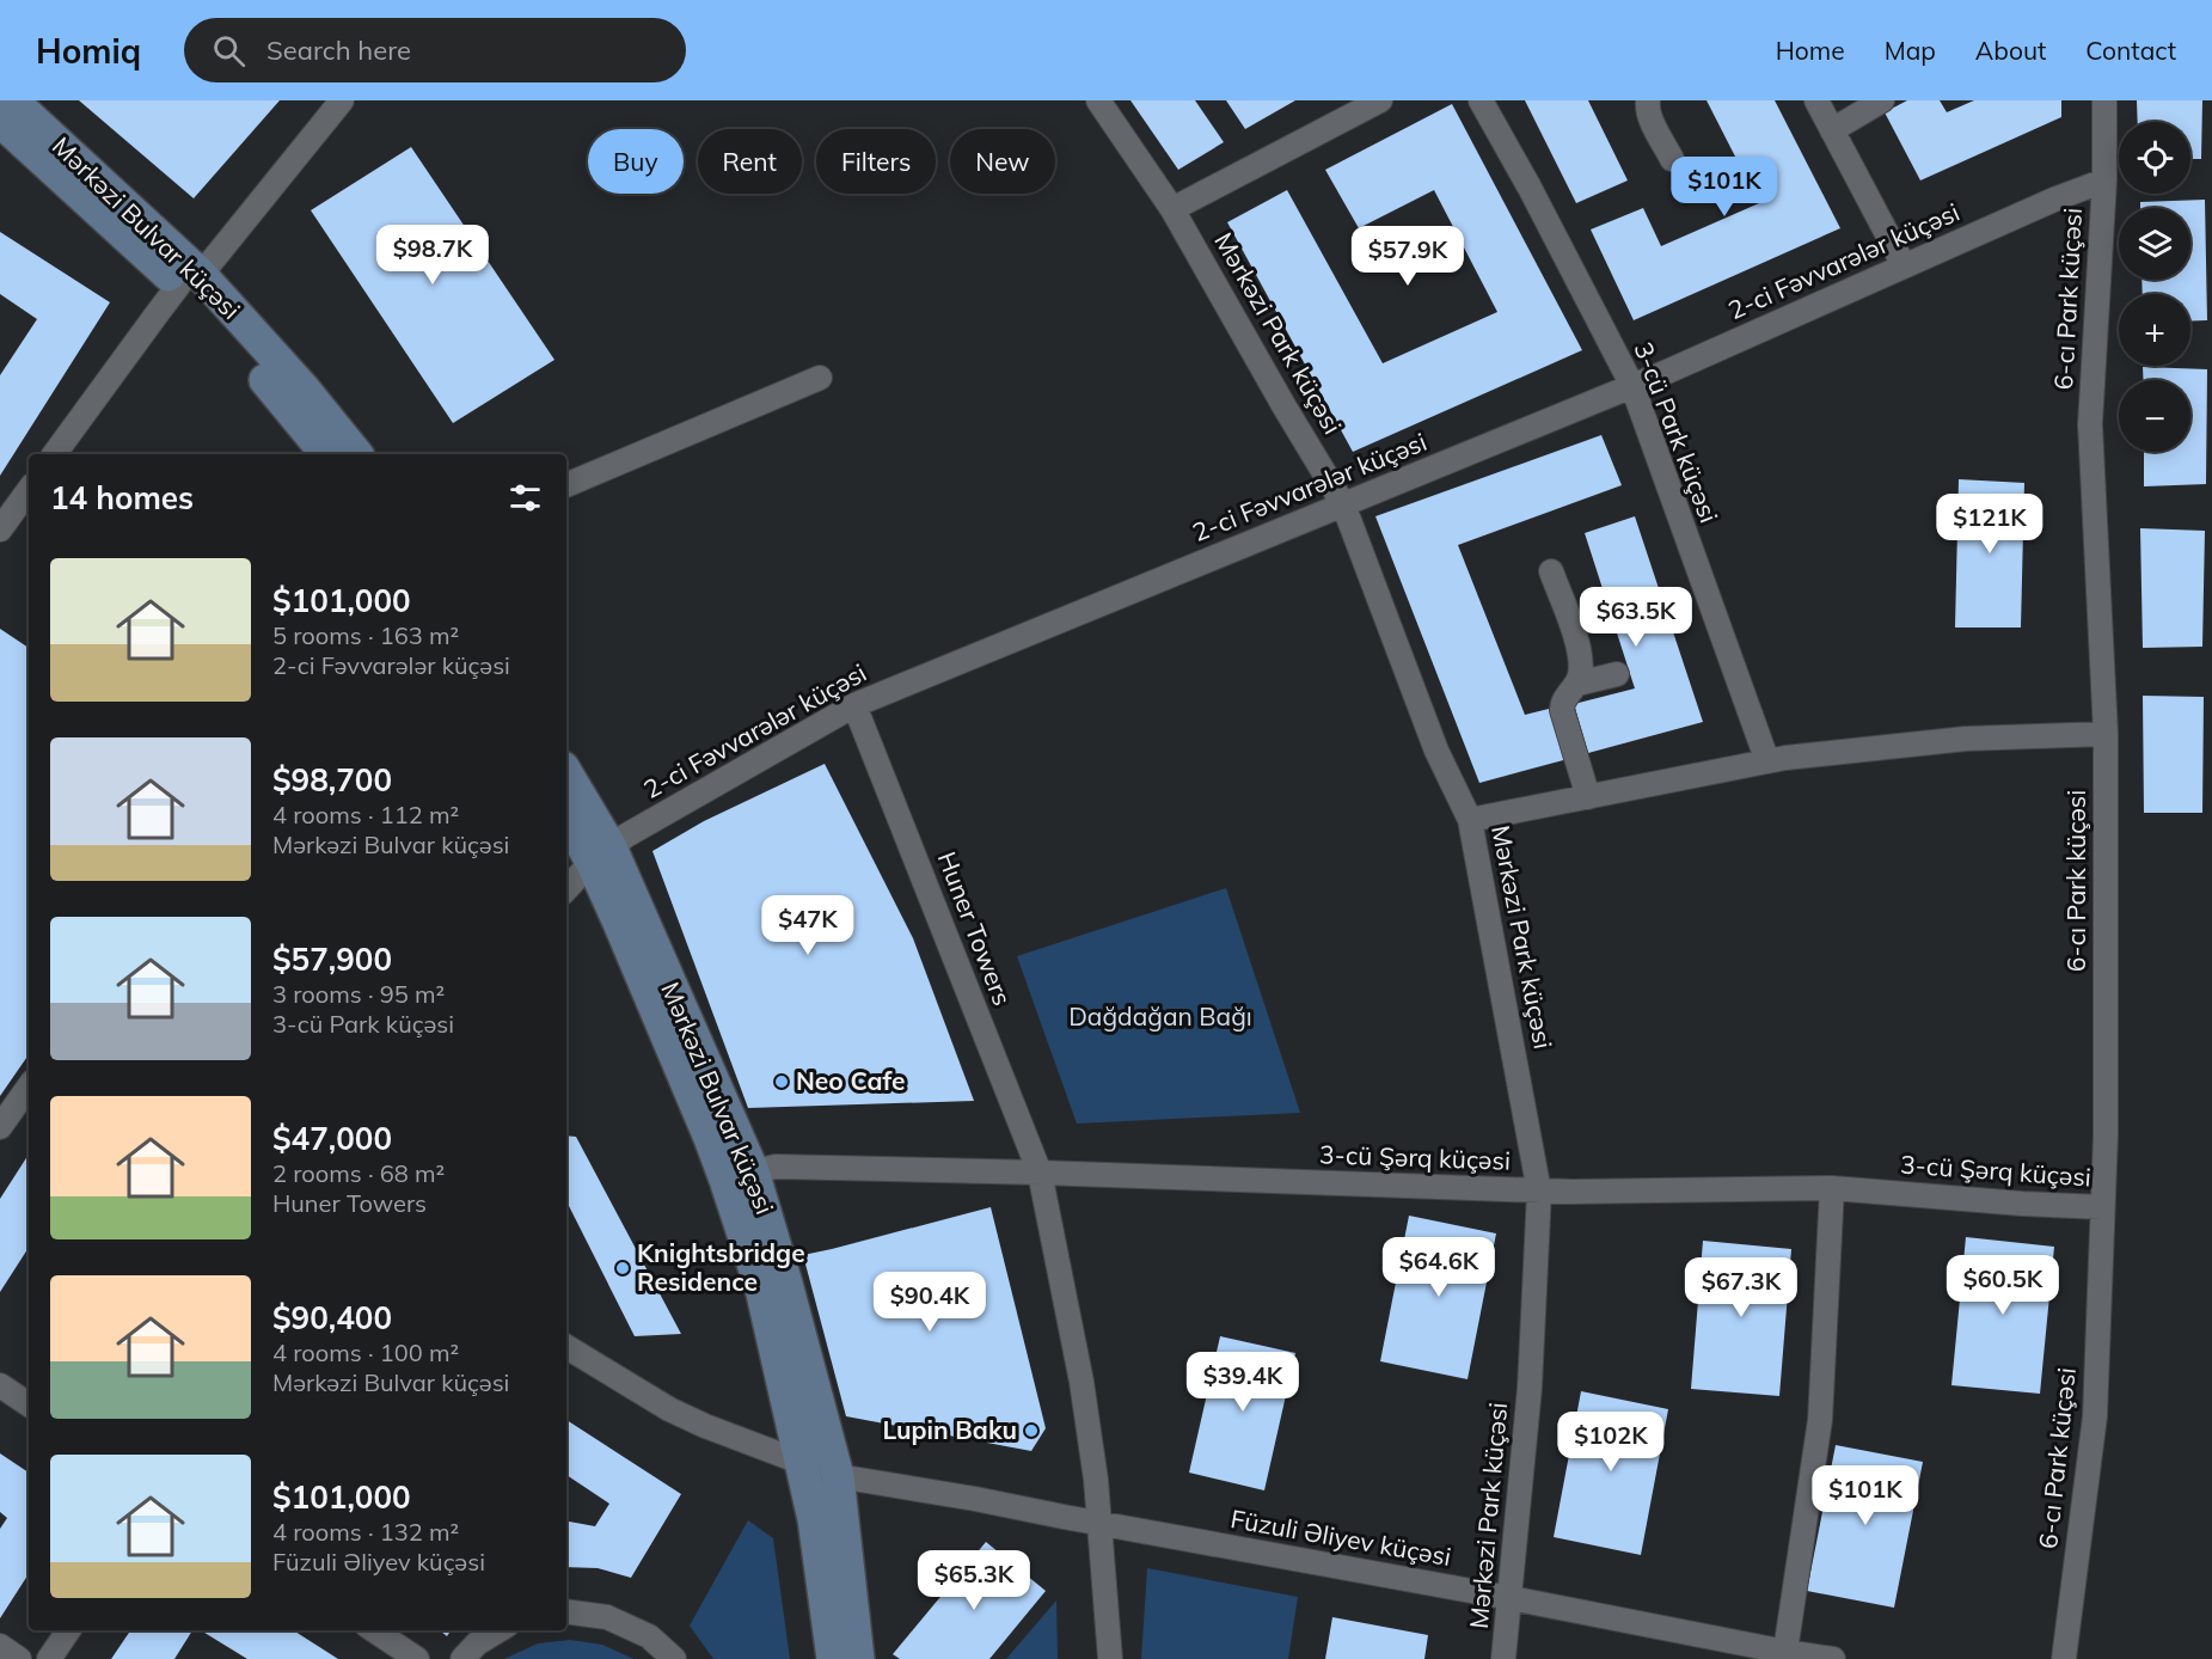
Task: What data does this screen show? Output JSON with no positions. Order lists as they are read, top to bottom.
{
  "streets": {
    "street": [
      "Mərkəzi Bulvar küçəsi",
      "2-ci Fəvvarələr küçəsi",
      "6-cı Park küçəsi",
      "Mərkəzi Park küçəsi",
      "3-cü Park küçəsi",
      "Huner Towers",
      "3-cü Şərq küçəsi",
      "Füzuli Əliyev küçəsi"
    ]
  },
  "crossings": [
    ["Mərkəzi Bulvar küçəsi", "2-ci Fəvvarələr küçəsi"],
    ["Mərkəzi Bulvar küçəsi", "3-cü Şərq küçəsi"],
    ["Mərkəzi Bulvar küçəsi", "Füzuli Əliyev küçəsi"],
    ["2-ci Fəvvarələr küçəsi", "6-cı Park küçəsi"],
    ["2-ci Fəvvarələr küçəsi", "Mərkəzi Park küçəsi"],
    ["2-ci Fəvvarələr küçəsi", "3-cü Park küçəsi"],
    ["2-ci Fəvvarələr küçəsi", "Huner Towers"],
    ["6-cı Park küçəsi", "3-cü Şərq küçəsi"],
    ["Mərkəzi Park küçəsi", "3-cü Şərq küçəsi"],
    ["Mərkəzi Park küçəsi", "Füzuli Əliyev küçəsi"],
    ["Huner Towers", "3-cü Şərq küçəsi"],
    ["Huner Towers", "Füzuli Əliyev küçəsi"]
  ],
  "parks": ["Dağdağan Bağı"],
  "places": ["Neo Cafe", "Knightsbridge Residence", "Lupin Baku"],
  "page": {
    "header": "Homiq",
    "search": "Search here",
    "nav": [
      "Home",
      "Map",
      "About",
      "Contact"
    ],
    "map_buttons": ["+", "−"],
    "chip": [
      "Buy",
      "Rent",
      "Filters",
      "New"
    ],
    "price": [
      "$101K",
      "$98.7K",
      "$57.9K",
      "$121K",
      "$63.5K",
      "$47K",
      "$64.6K",
      "$60.5K",
      "$67.3K",
      "$90.4K",
      "$39.4K",
      "$102K",
      "$101K",
      "$65.3K"
    ],
    "heading": "14 homes",
    "list": [
      {
        "name": "$101,000",
        "note": "5 rooms · 163 m² · 2-ci Fəvvarələr küçəsi"
      },
      {
        "name": "$98,700",
        "note": "4 rooms · 112 m² · Mərkəzi Bulvar küçəsi"
      },
      {
        "name": "$57,900",
        "note": "3 rooms · 95 m² · 3-cü Park küçəsi"
      },
      {
        "name": "$47,000",
        "note": "2 rooms · 68 m² · Huner Towers"
      },
      {
        "name": "$90,400",
        "note": "4 rooms · 100 m² · Mərkəzi Bulvar küçəsi"
      },
      {
        "name": "$101,000",
        "note": "4 rooms · 132 m² · Füzuli Əliyev küçəsi"
      }
    ]
  }
}
